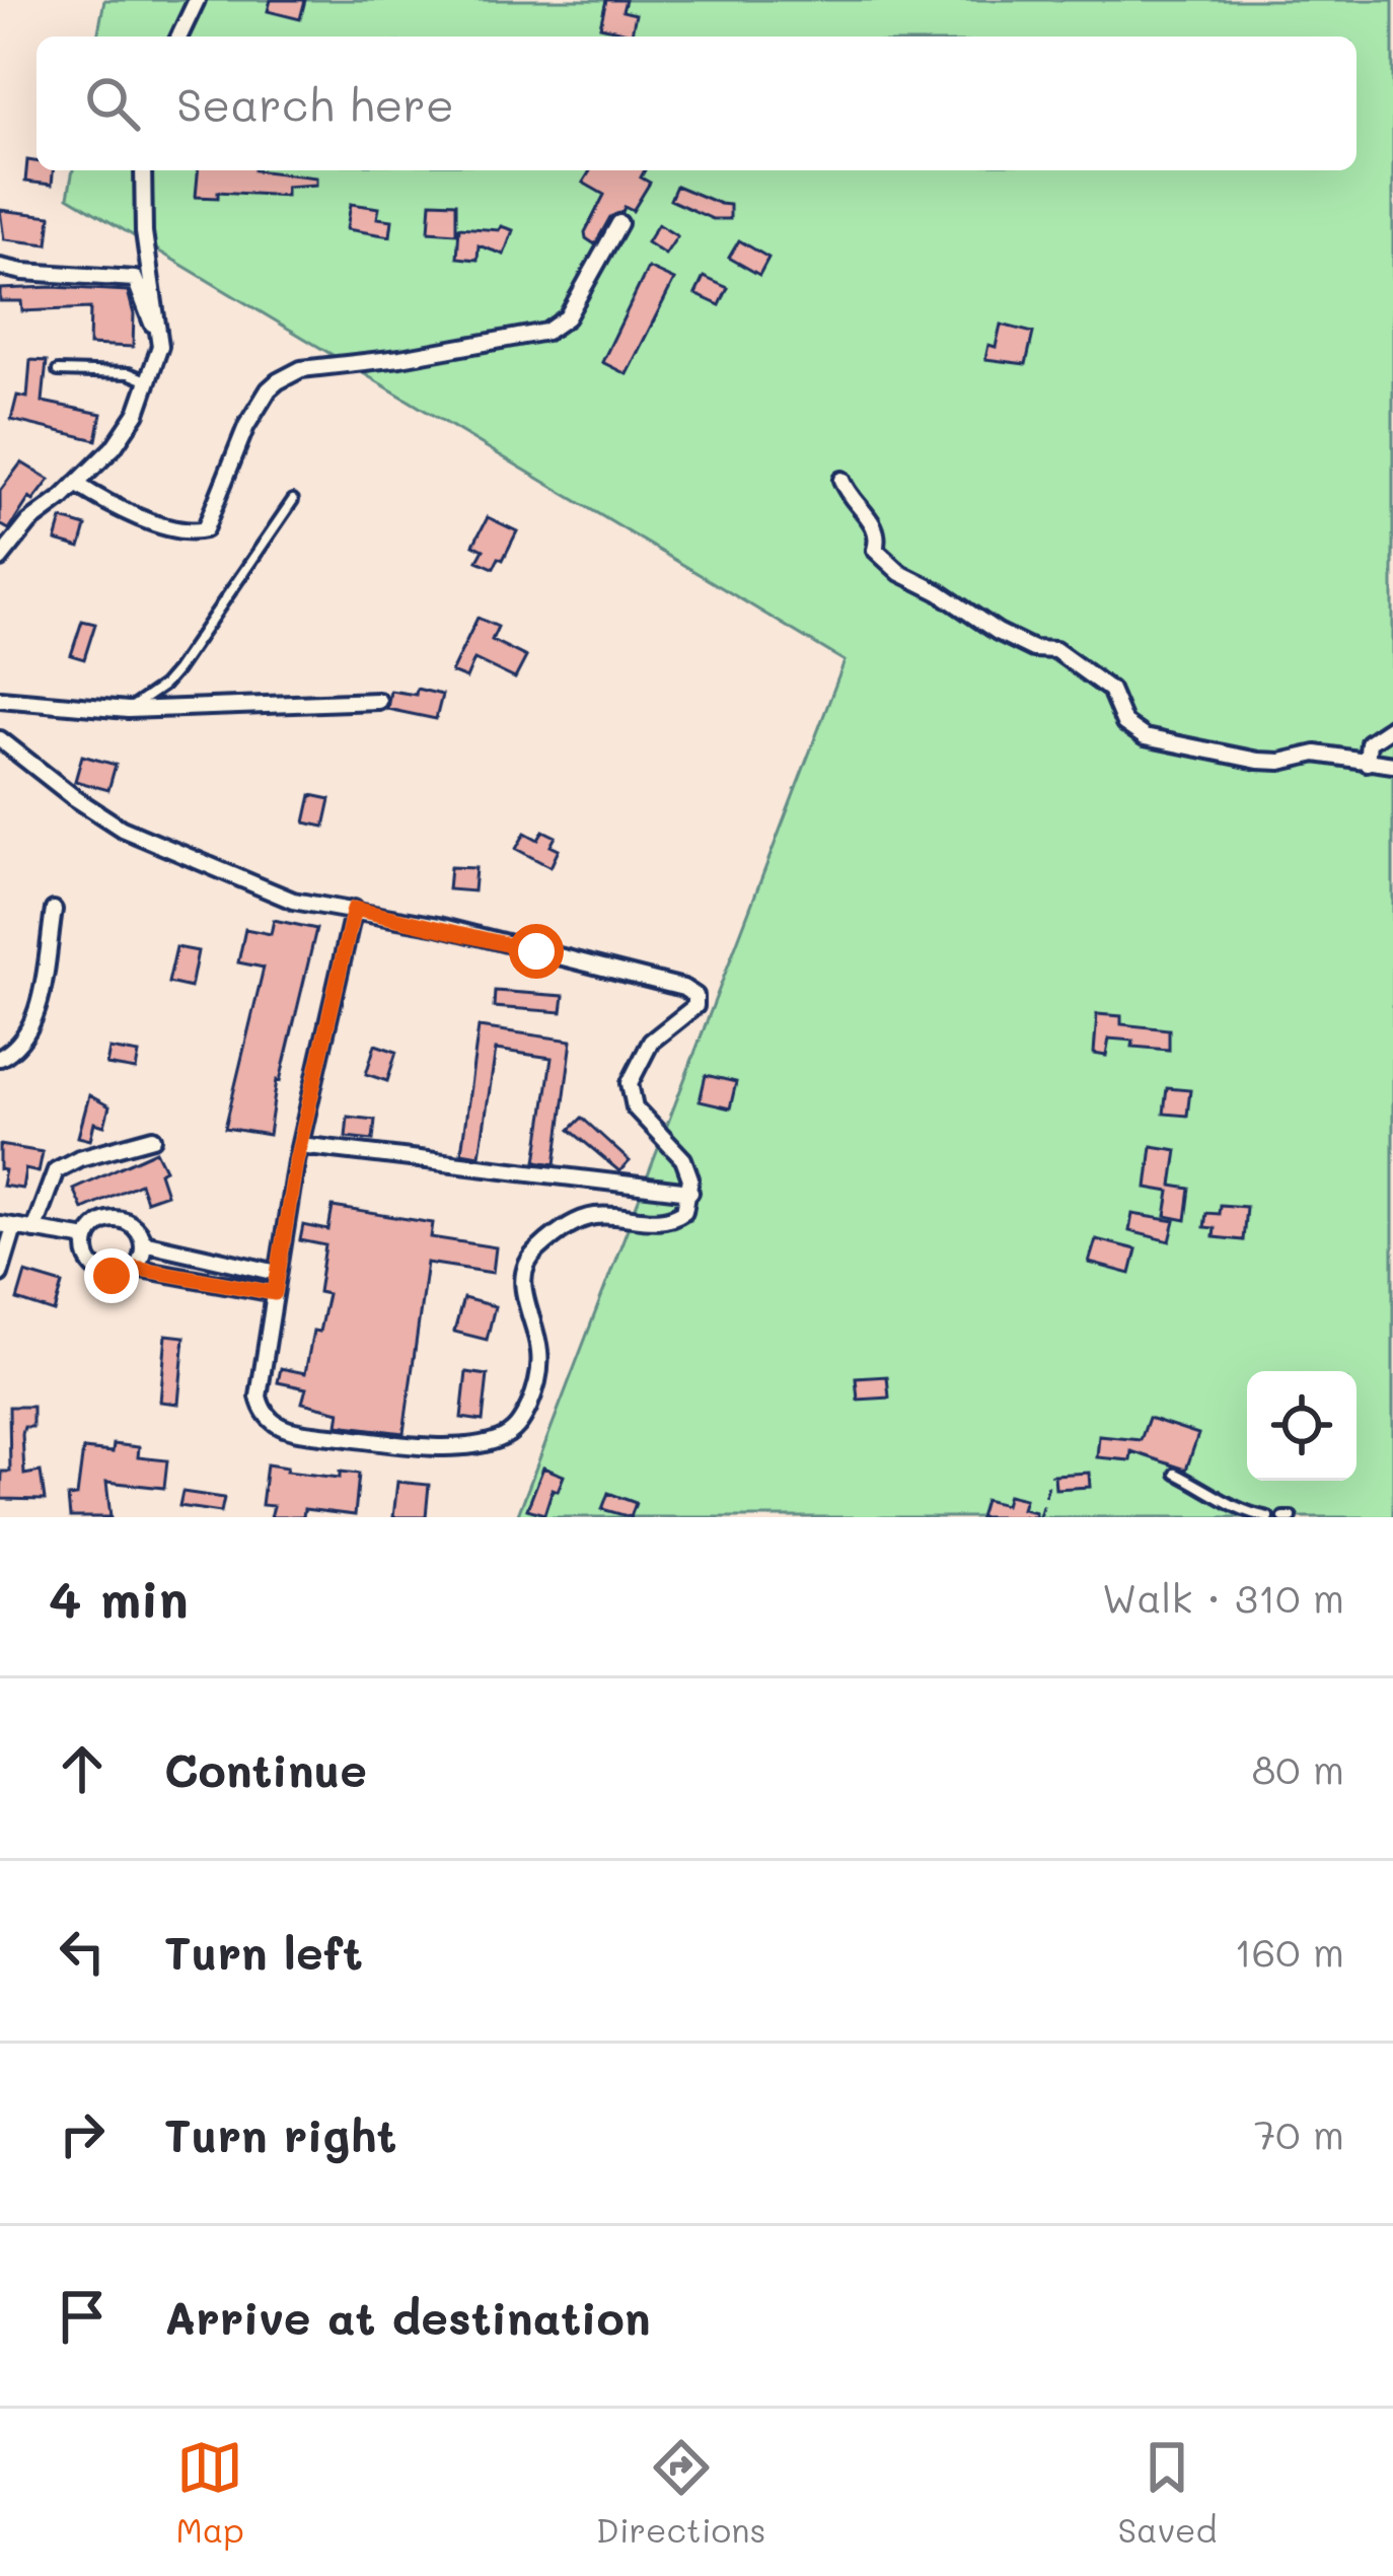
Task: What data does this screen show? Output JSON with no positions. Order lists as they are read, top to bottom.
{
  "page": {
    "search": "Search here",
    "heading": ["4 min", "Walk · 310 m"],
    "list": [
      ["Continue", "80 m"],
      ["Turn left", "160 m"],
      ["Turn right", "70 m"],
      "Arrive at destination"
    ],
    "nav": ["Map", "Directions", "Saved"]
  }
}
